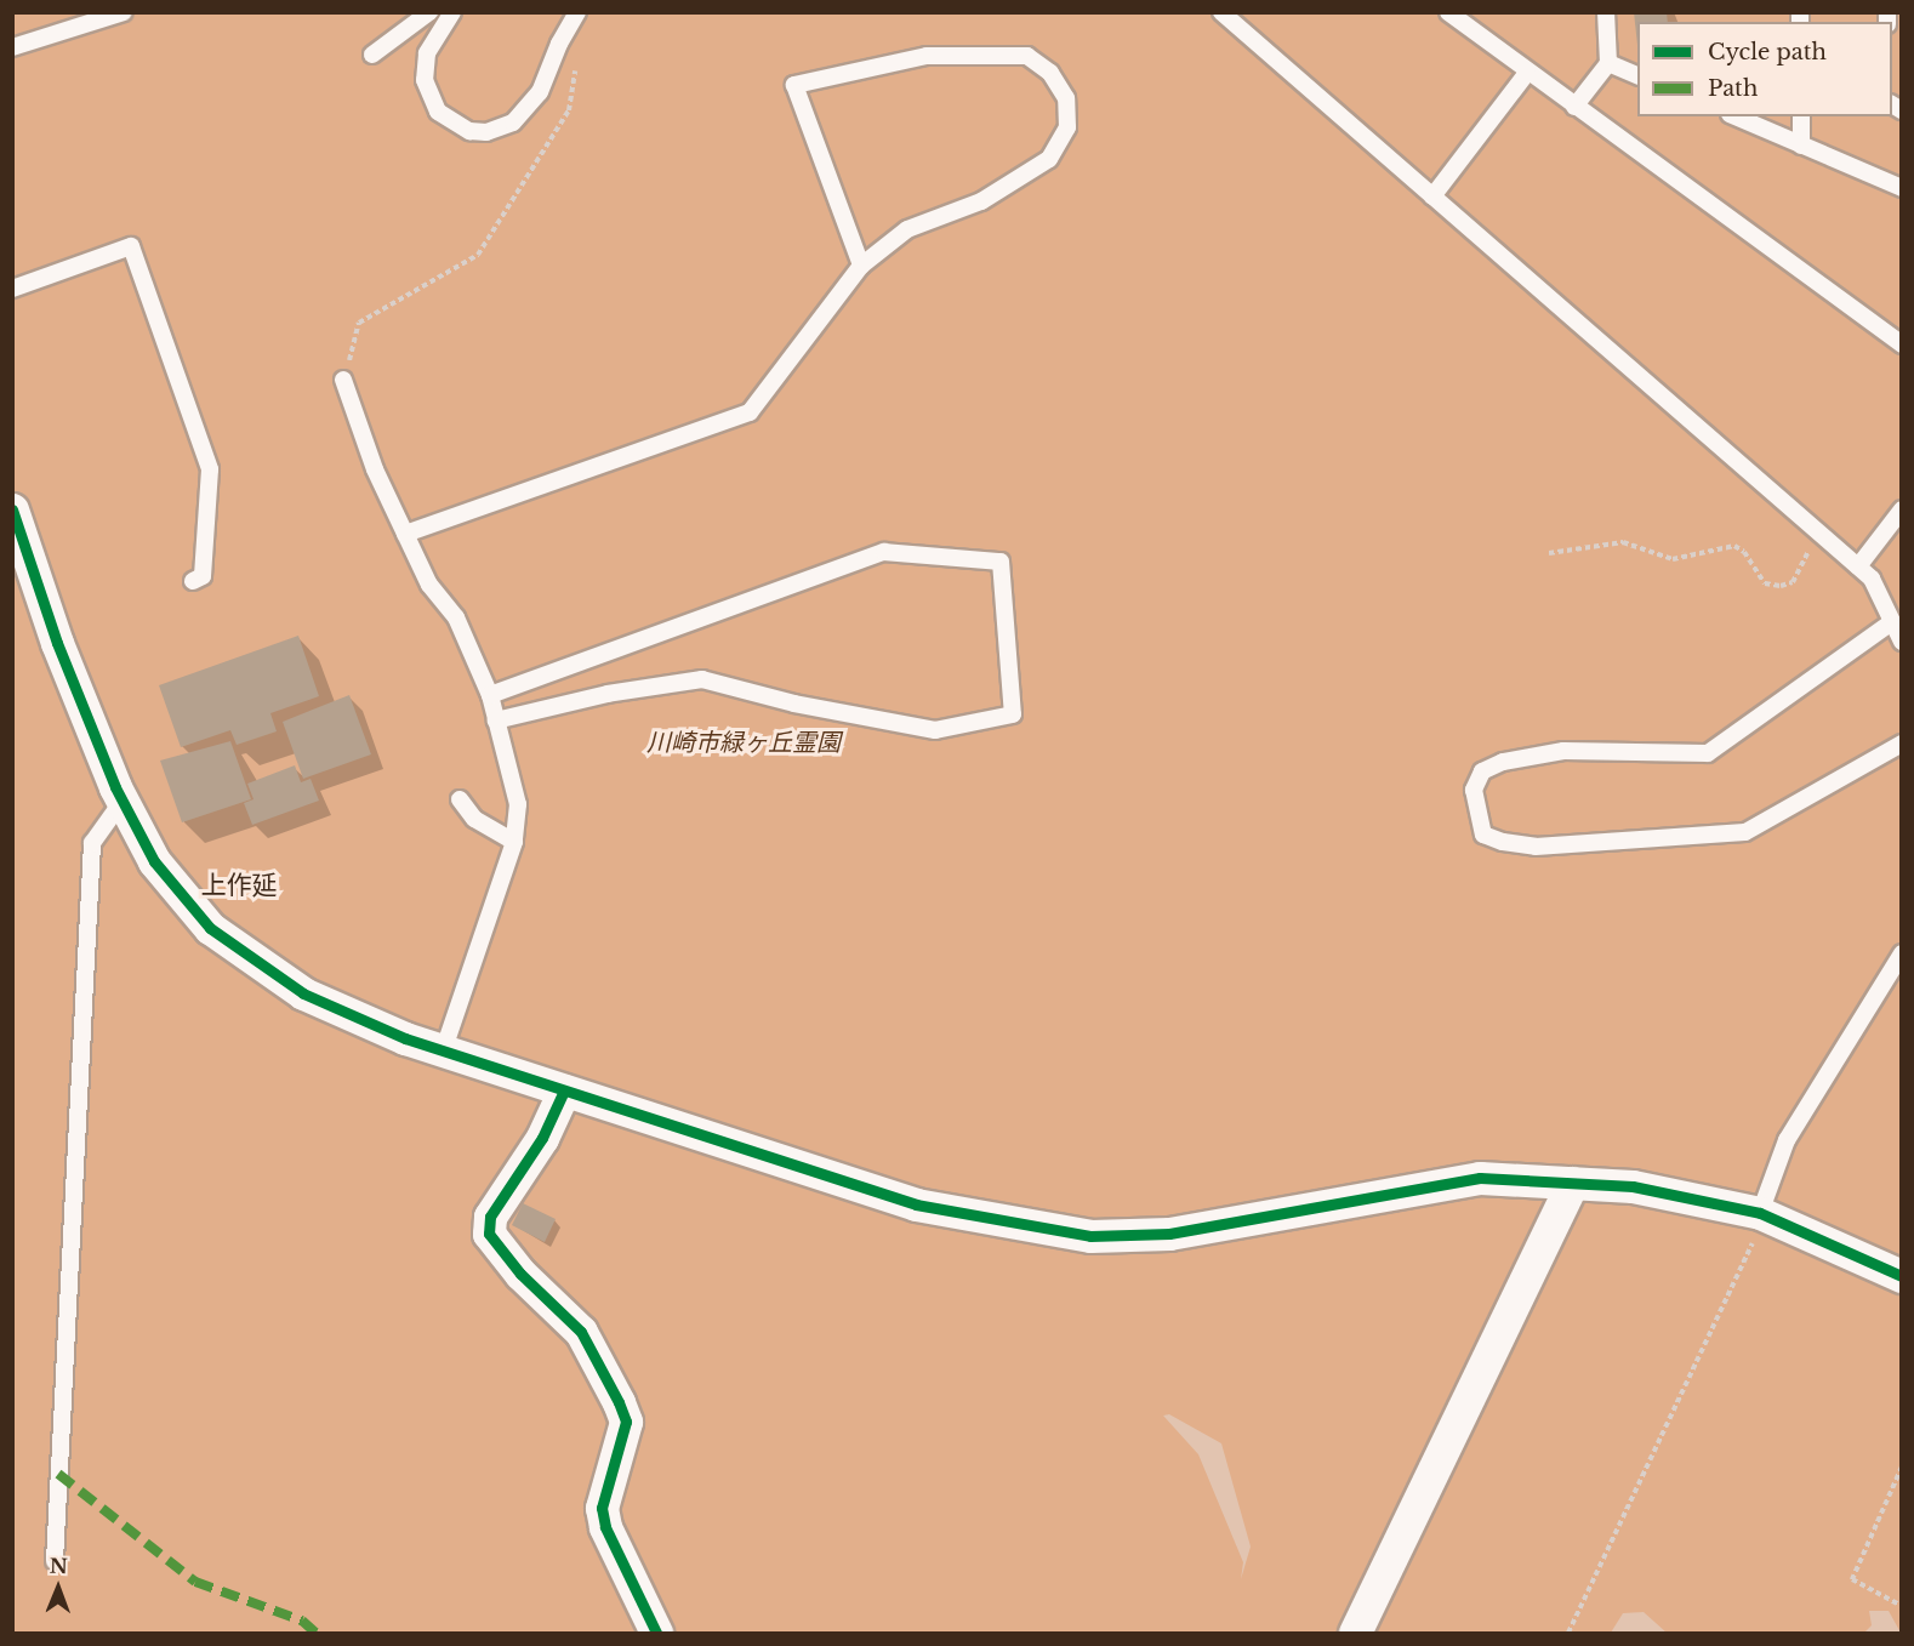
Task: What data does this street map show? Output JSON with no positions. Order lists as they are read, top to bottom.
{
  "districts": ["上作延"],
  "parks": ["川崎市緑ヶ丘霊園"],
  "legend": ["Cycle path", "Path"],
  "north": "top"
}
